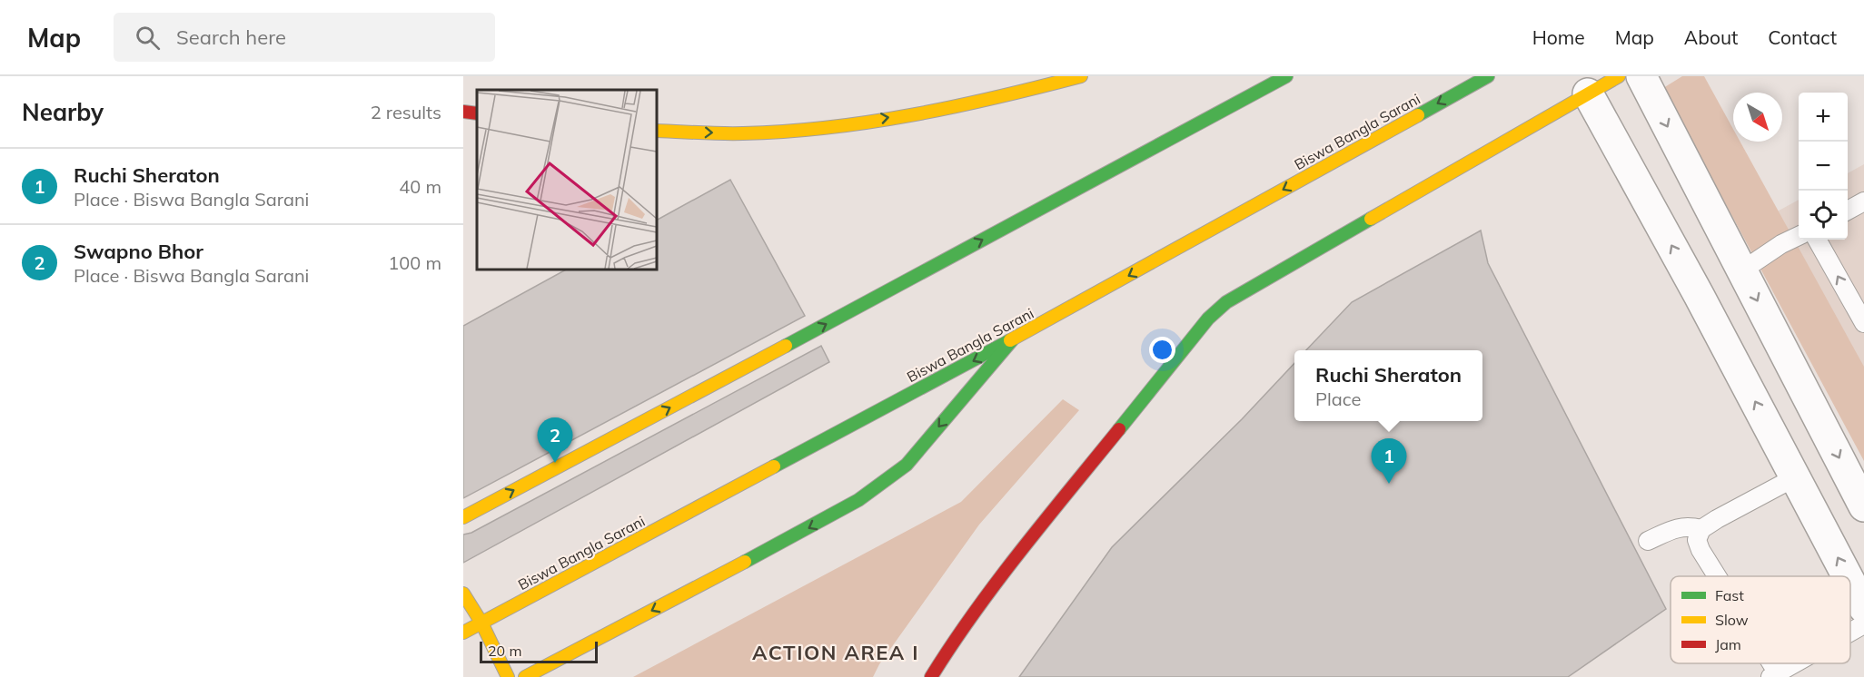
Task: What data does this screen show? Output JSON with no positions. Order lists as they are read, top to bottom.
{
  "streets": {
    "main road": ["Biswa Bangla Sarani"]
  },
  "districts": ["ACTION AREA I"],
  "legend": ["Fast", "Slow", "Jam"],
  "scale_bar": "20 m",
  "north": "bottom right",
  "page": {
    "header": "Map",
    "search": "Search here",
    "nav": [
      "Home",
      "Map",
      "About",
      "Contact"
    ],
    "heading": ["Nearby", "2 results"],
    "map_buttons": ["+", "−"],
    "list": [
      {
        "mark": "1",
        "name": "Ruchi Sheraton",
        "note": "Place · Biswa Bangla Sarani",
        "value": "40 m"
      },
      {
        "mark": "2",
        "name": "Swapno Bhor",
        "note": "Place · Biswa Bangla Sarani",
        "value": "100 m"
      }
    ],
    "popup": ["Ruchi Sheraton", "Place"],
    "pins": ["2", "1"],
    "scale": "20 m"
  }
}
